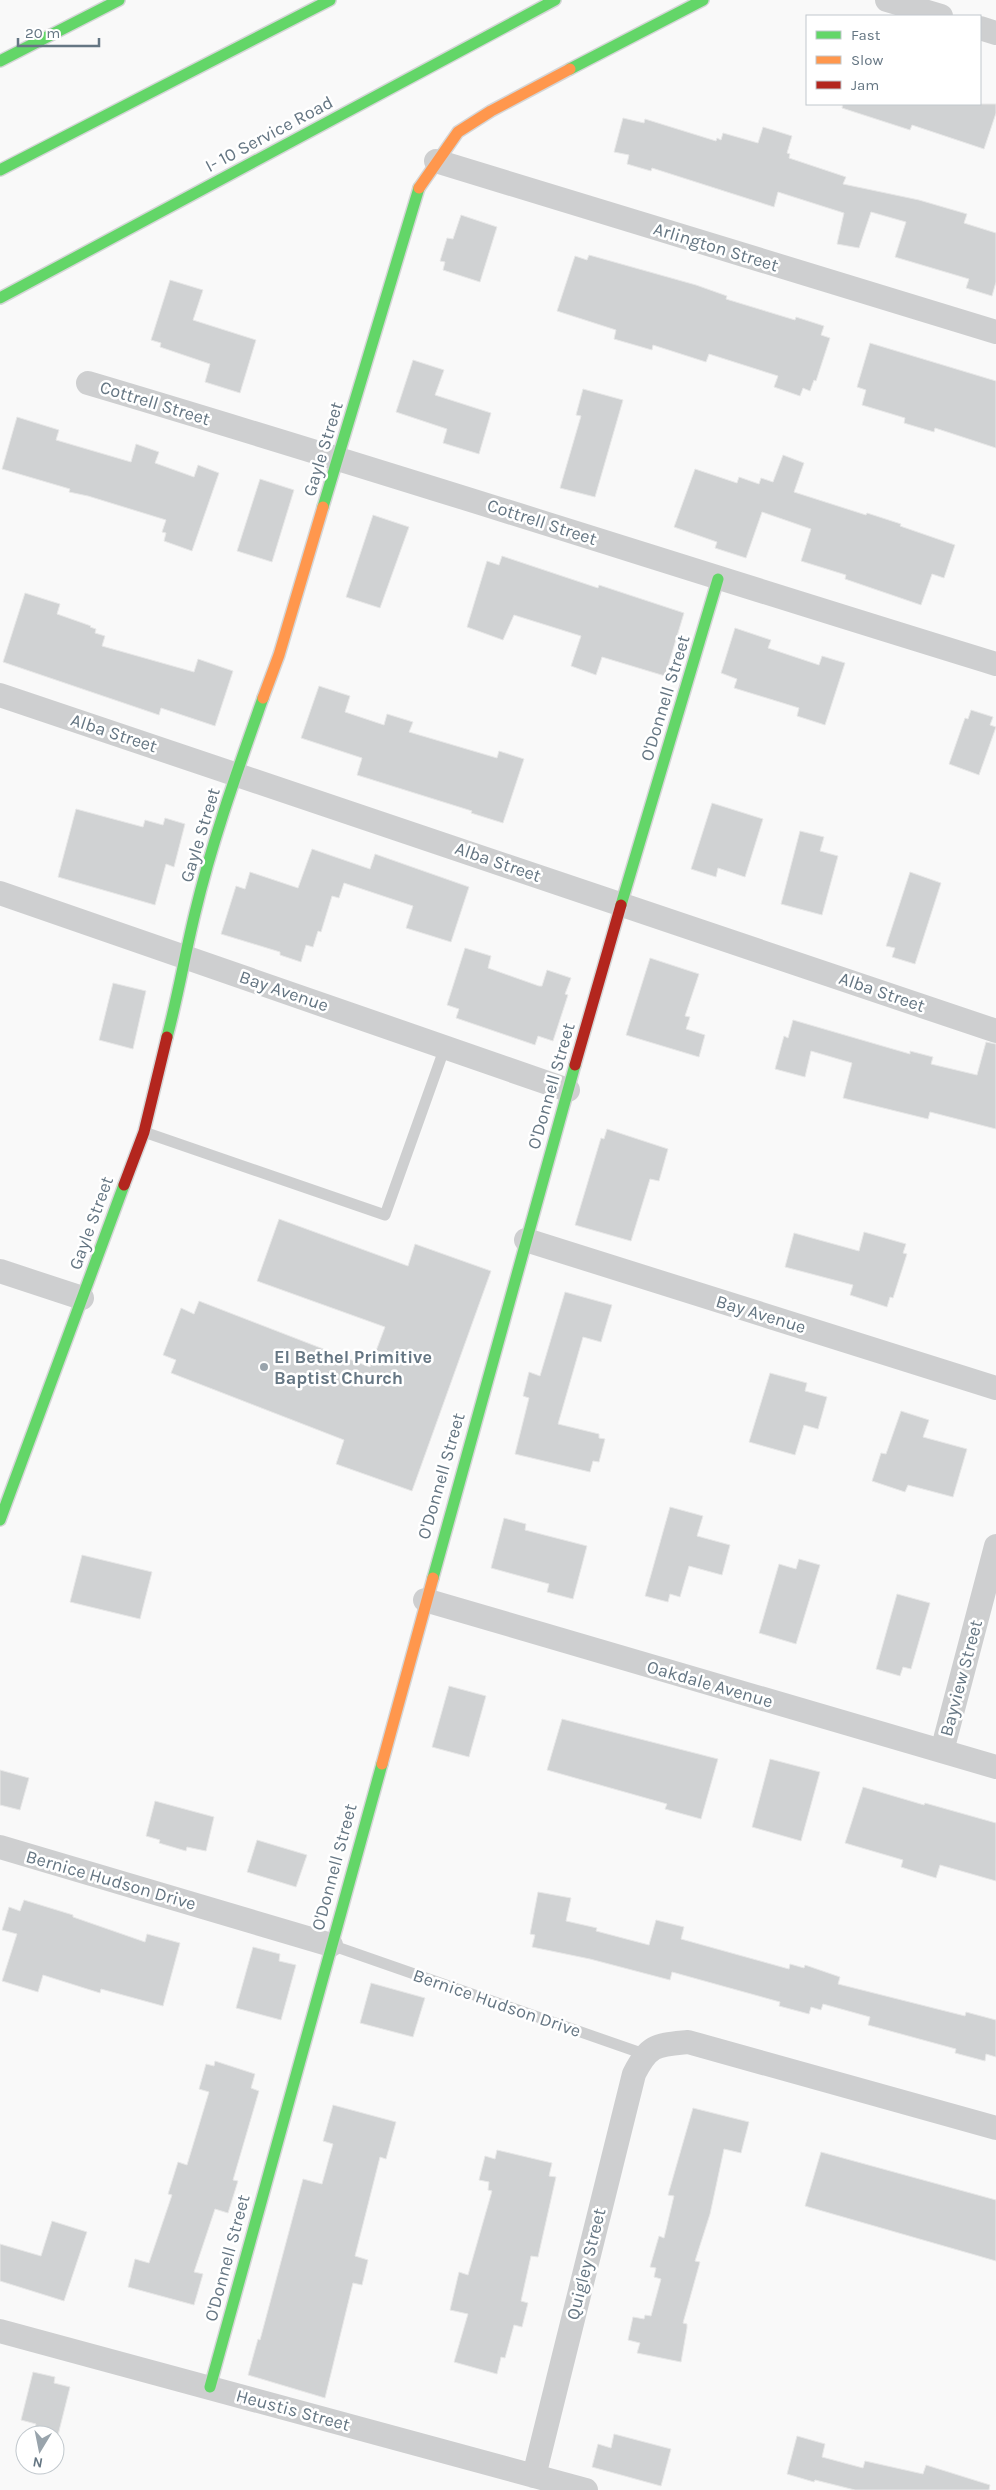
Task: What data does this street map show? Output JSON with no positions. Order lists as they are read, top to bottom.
{
  "streets": {
    "main road": ["I- 10 Service Road", "Gayle Street", "O'Donnell Street"],
    "street": [
      "Arlington Street",
      "Cottrell Street",
      "Alba Street",
      "Bay Avenue",
      "Bayview Street",
      "Oakdale Avenue",
      "Bernice Hudson Drive",
      "Quigley Street",
      "Heustis Street"
    ]
  },
  "crossings": [
    ["Arlington Street", "Gayle Street"],
    ["Cottrell Street", "Gayle Street"],
    ["Cottrell Street", "O'Donnell Street"],
    ["Gayle Street", "Alba Street"],
    ["Gayle Street", "Bay Avenue"],
    ["O'Donnell Street", "Alba Street"],
    ["O'Donnell Street", "Bay Avenue"],
    ["O'Donnell Street", "Oakdale Avenue"],
    ["O'Donnell Street", "Bernice Hudson Drive"],
    ["O'Donnell Street", "Heustis Street"],
    ["Bayview Street", "Oakdale Avenue"],
    ["Bernice Hudson Drive", "Quigley Street"],
    ["Quigley Street", "Heustis Street"]
  ],
  "places": ["El Bethel Primitive Baptist Church"],
  "legend": ["Fast", "Slow", "Jam"],
  "scale_bar": "20 m",
  "north": "bottom"
}
